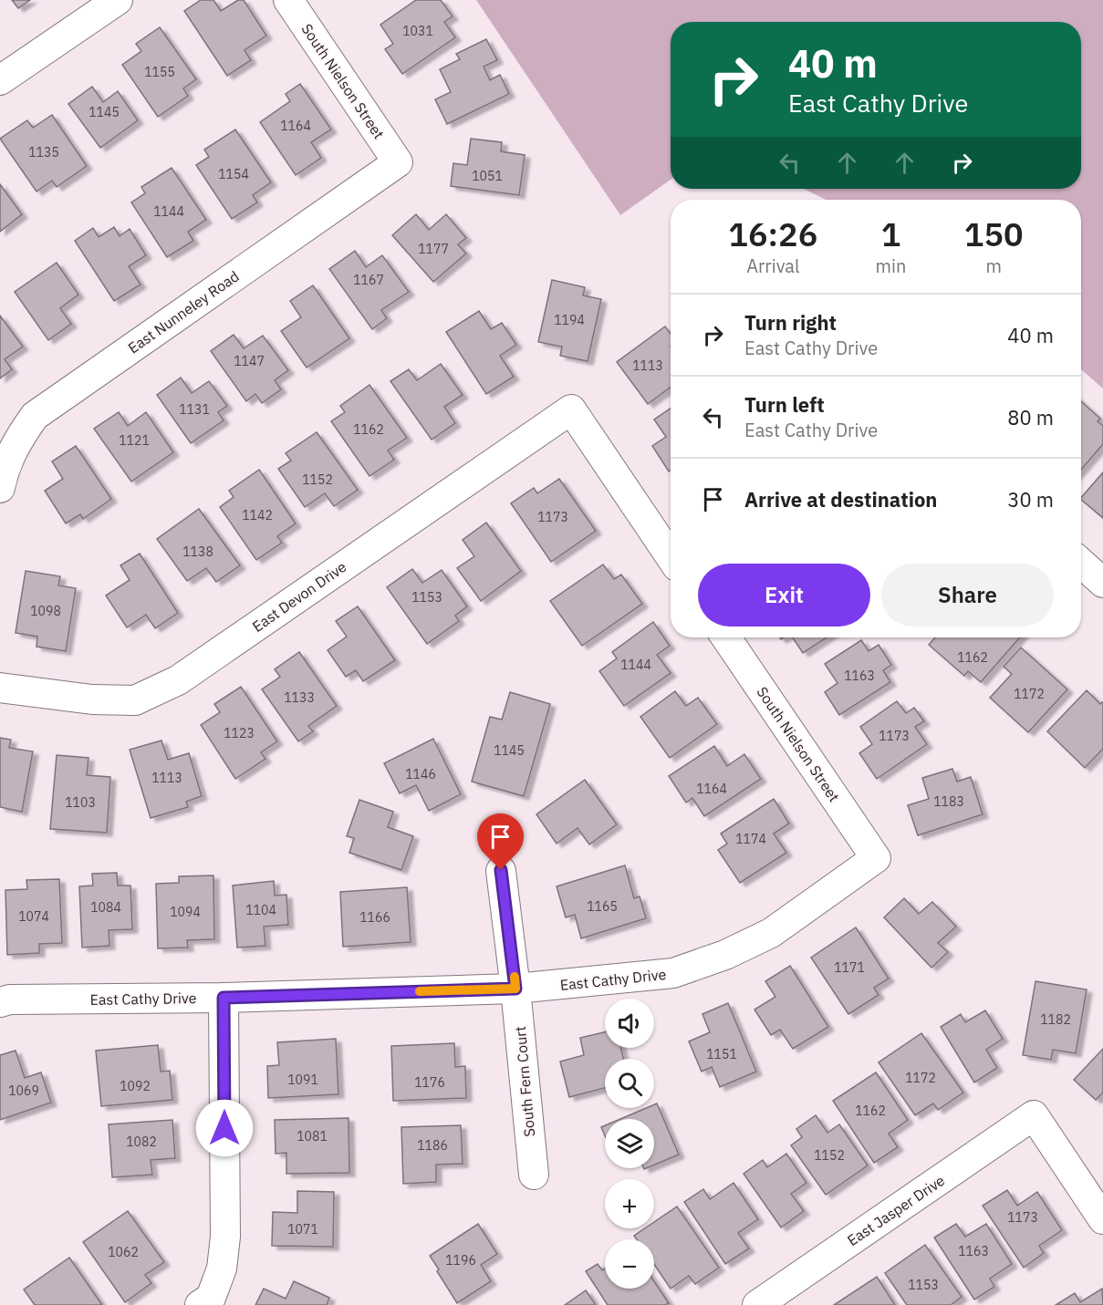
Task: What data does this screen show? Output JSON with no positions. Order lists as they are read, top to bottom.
{
  "streets": {
    "street": [
      "South Nielson Street",
      "East Nunneley Road",
      "East Devon Drive",
      "East Cathy Drive",
      "South Fern Court",
      "East Jasper Drive"
    ]
  },
  "crossings": [
    ["South Nielson Street", "East Nunneley Road"],
    ["South Nielson Street", "East Cathy Drive"],
    ["East Cathy Drive", "South Fern Court"]
  ],
  "house_numbers": [
    "1031",
    "1155",
    "1145",
    "1164",
    "1135",
    "1154",
    "1051",
    "1144",
    "1177",
    "1167",
    "1194",
    "1147",
    "1113",
    "1131",
    "1162",
    "1121",
    "1152",
    "1142",
    "1173",
    "1138",
    "1153",
    "1098",
    "1162",
    "1144",
    "1163",
    "1172",
    "1133",
    "1123",
    "1173",
    "1145",
    "1146",
    "1113",
    "1164",
    "1183",
    "1103",
    "1174",
    "1165",
    "1084",
    "1104",
    "1094",
    "1074",
    "1166",
    "1171",
    "1182",
    "1151",
    "1172",
    "1091",
    "1176",
    "1092",
    "1069",
    "1162",
    "1081",
    "1082",
    "1186",
    "1152",
    "1173",
    "1071",
    "1163",
    "1062",
    "1196",
    "1153"
  ],
  "page": {
    "turn": ["40 m", "East Cathy Drive"],
    "eta": [
      "16:26",
      "Arrival",
      "1",
      "min",
      "150",
      "m"
    ],
    "list": [
      {
        "name": "Turn right",
        "note": "East Cathy Drive",
        "value": "40 m"
      },
      {
        "name": "Turn left",
        "note": "East Cathy Drive",
        "value": "80 m"
      },
      {
        "name": "Arrive at destination",
        "value": "30 m"
      }
    ],
    "buttons": ["Exit", "Share"],
    "map_buttons": ["+", "−"]
  }
}
